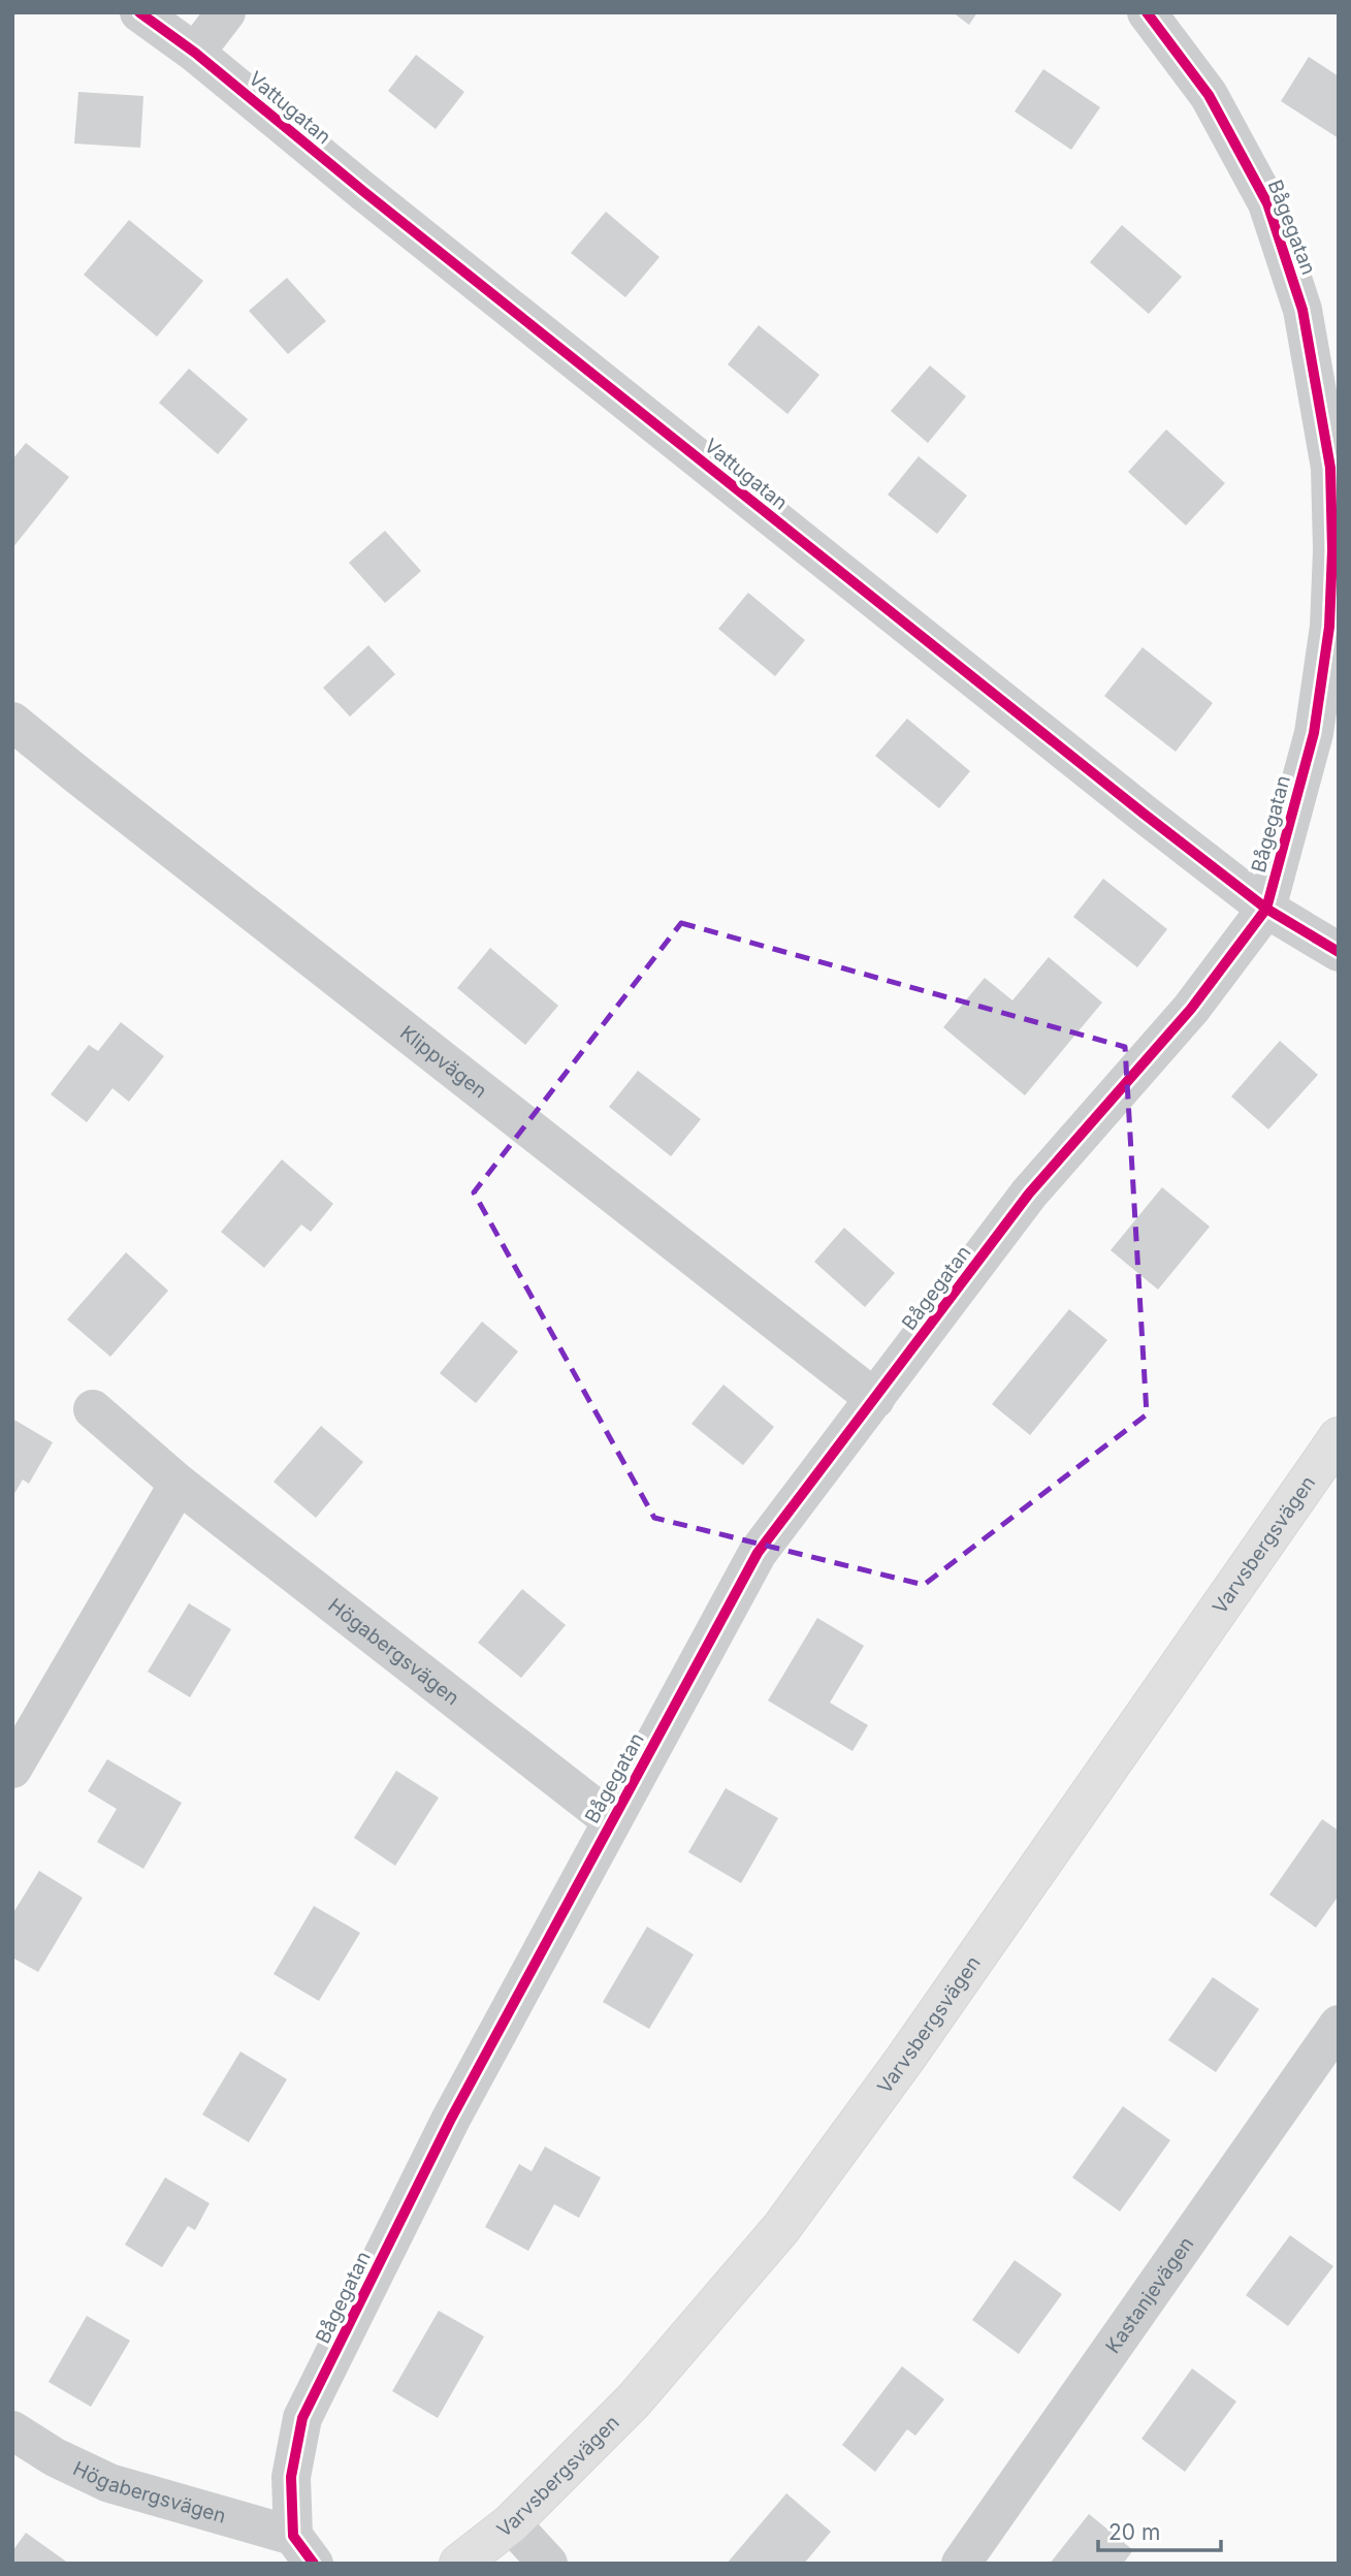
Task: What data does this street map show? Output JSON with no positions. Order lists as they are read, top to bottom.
{
  "streets": {
    "street": [
      "Vattugatan",
      "Bågegatan",
      "Klippvägen",
      "Varvsbergsvägen",
      "Högabergsvägen",
      "Kastanjevägen"
    ]
  },
  "crossings": [
    ["Vattugatan", "Bågegatan"],
    ["Bågegatan", "Klippvägen"],
    ["Bågegatan", "Högabergsvägen"]
  ],
  "scale_bar": "20 m"
}
